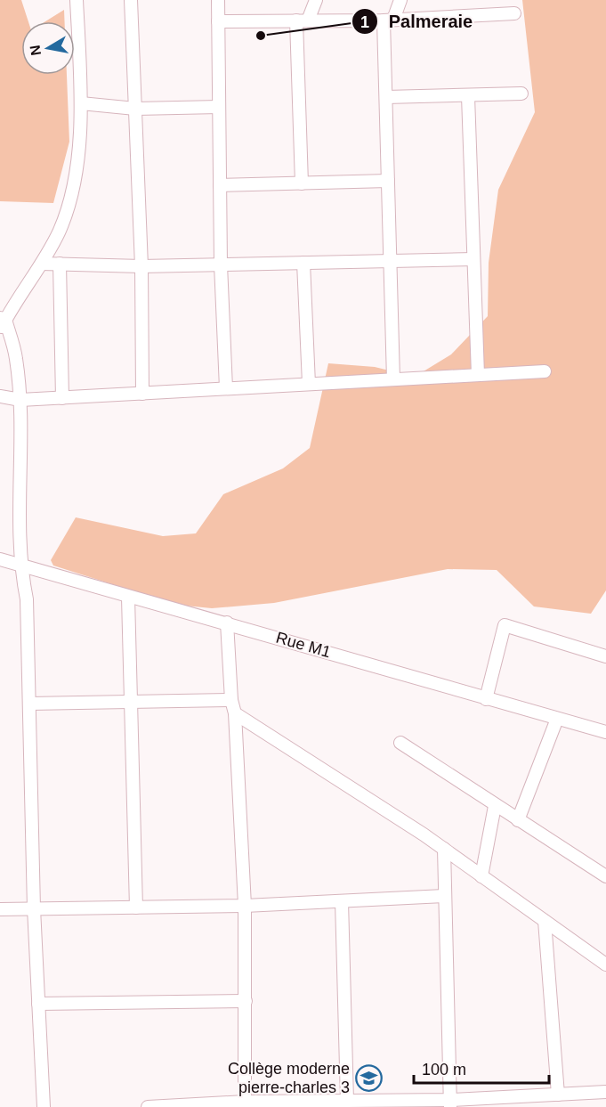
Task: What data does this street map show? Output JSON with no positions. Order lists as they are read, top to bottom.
{
  "streets": {
    "street": ["Rue M1"]
  },
  "places": {
    "other": ["Palmeraie"],
    "school or university": ["Collège moderne pierre-charles 3"]
  },
  "scale_bar": "100 m",
  "north": "left"
}
